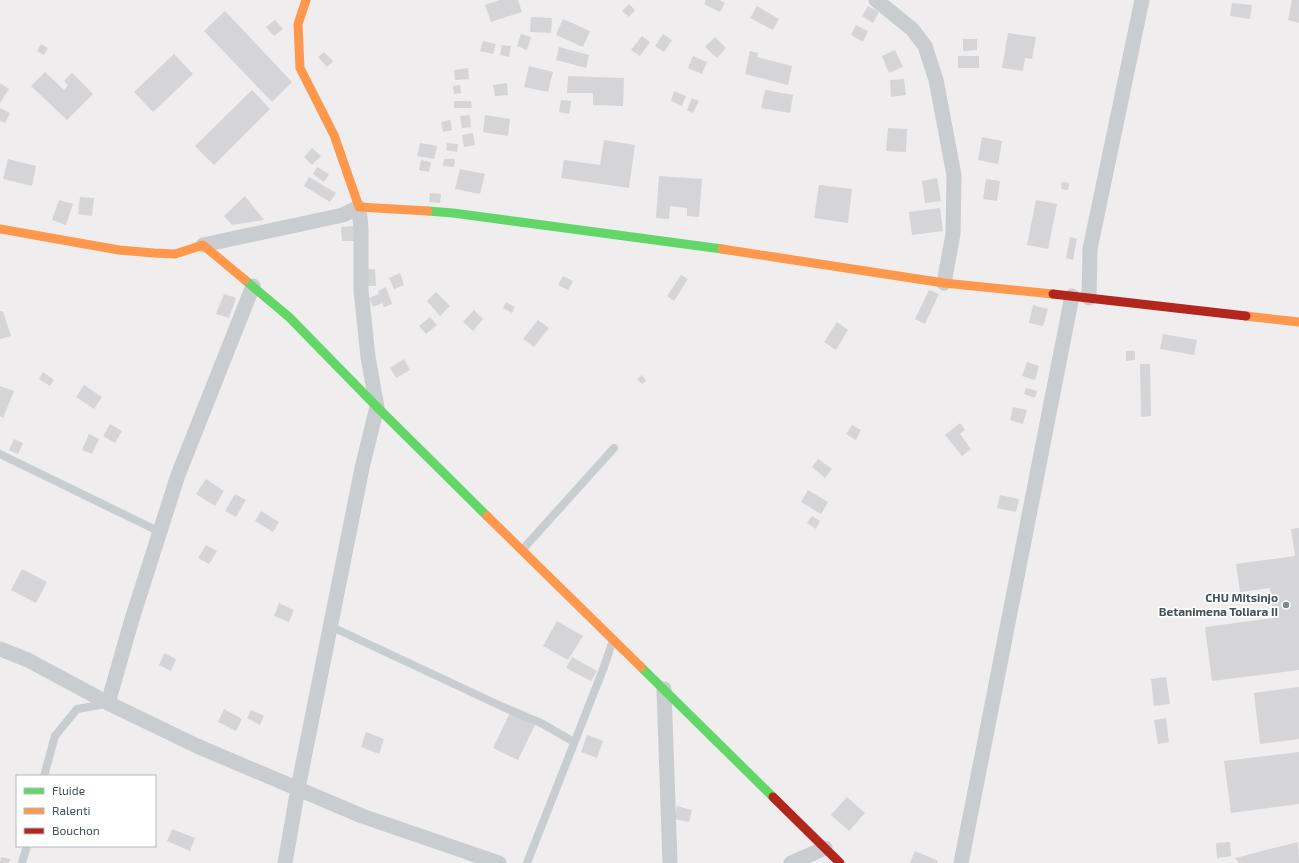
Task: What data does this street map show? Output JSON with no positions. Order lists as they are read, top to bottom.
{
  "places": ["CHU Mitsinjo Betanimena Toliara II"],
  "legend": ["Fluide", "Ralenti", "Bouchon"]
}
